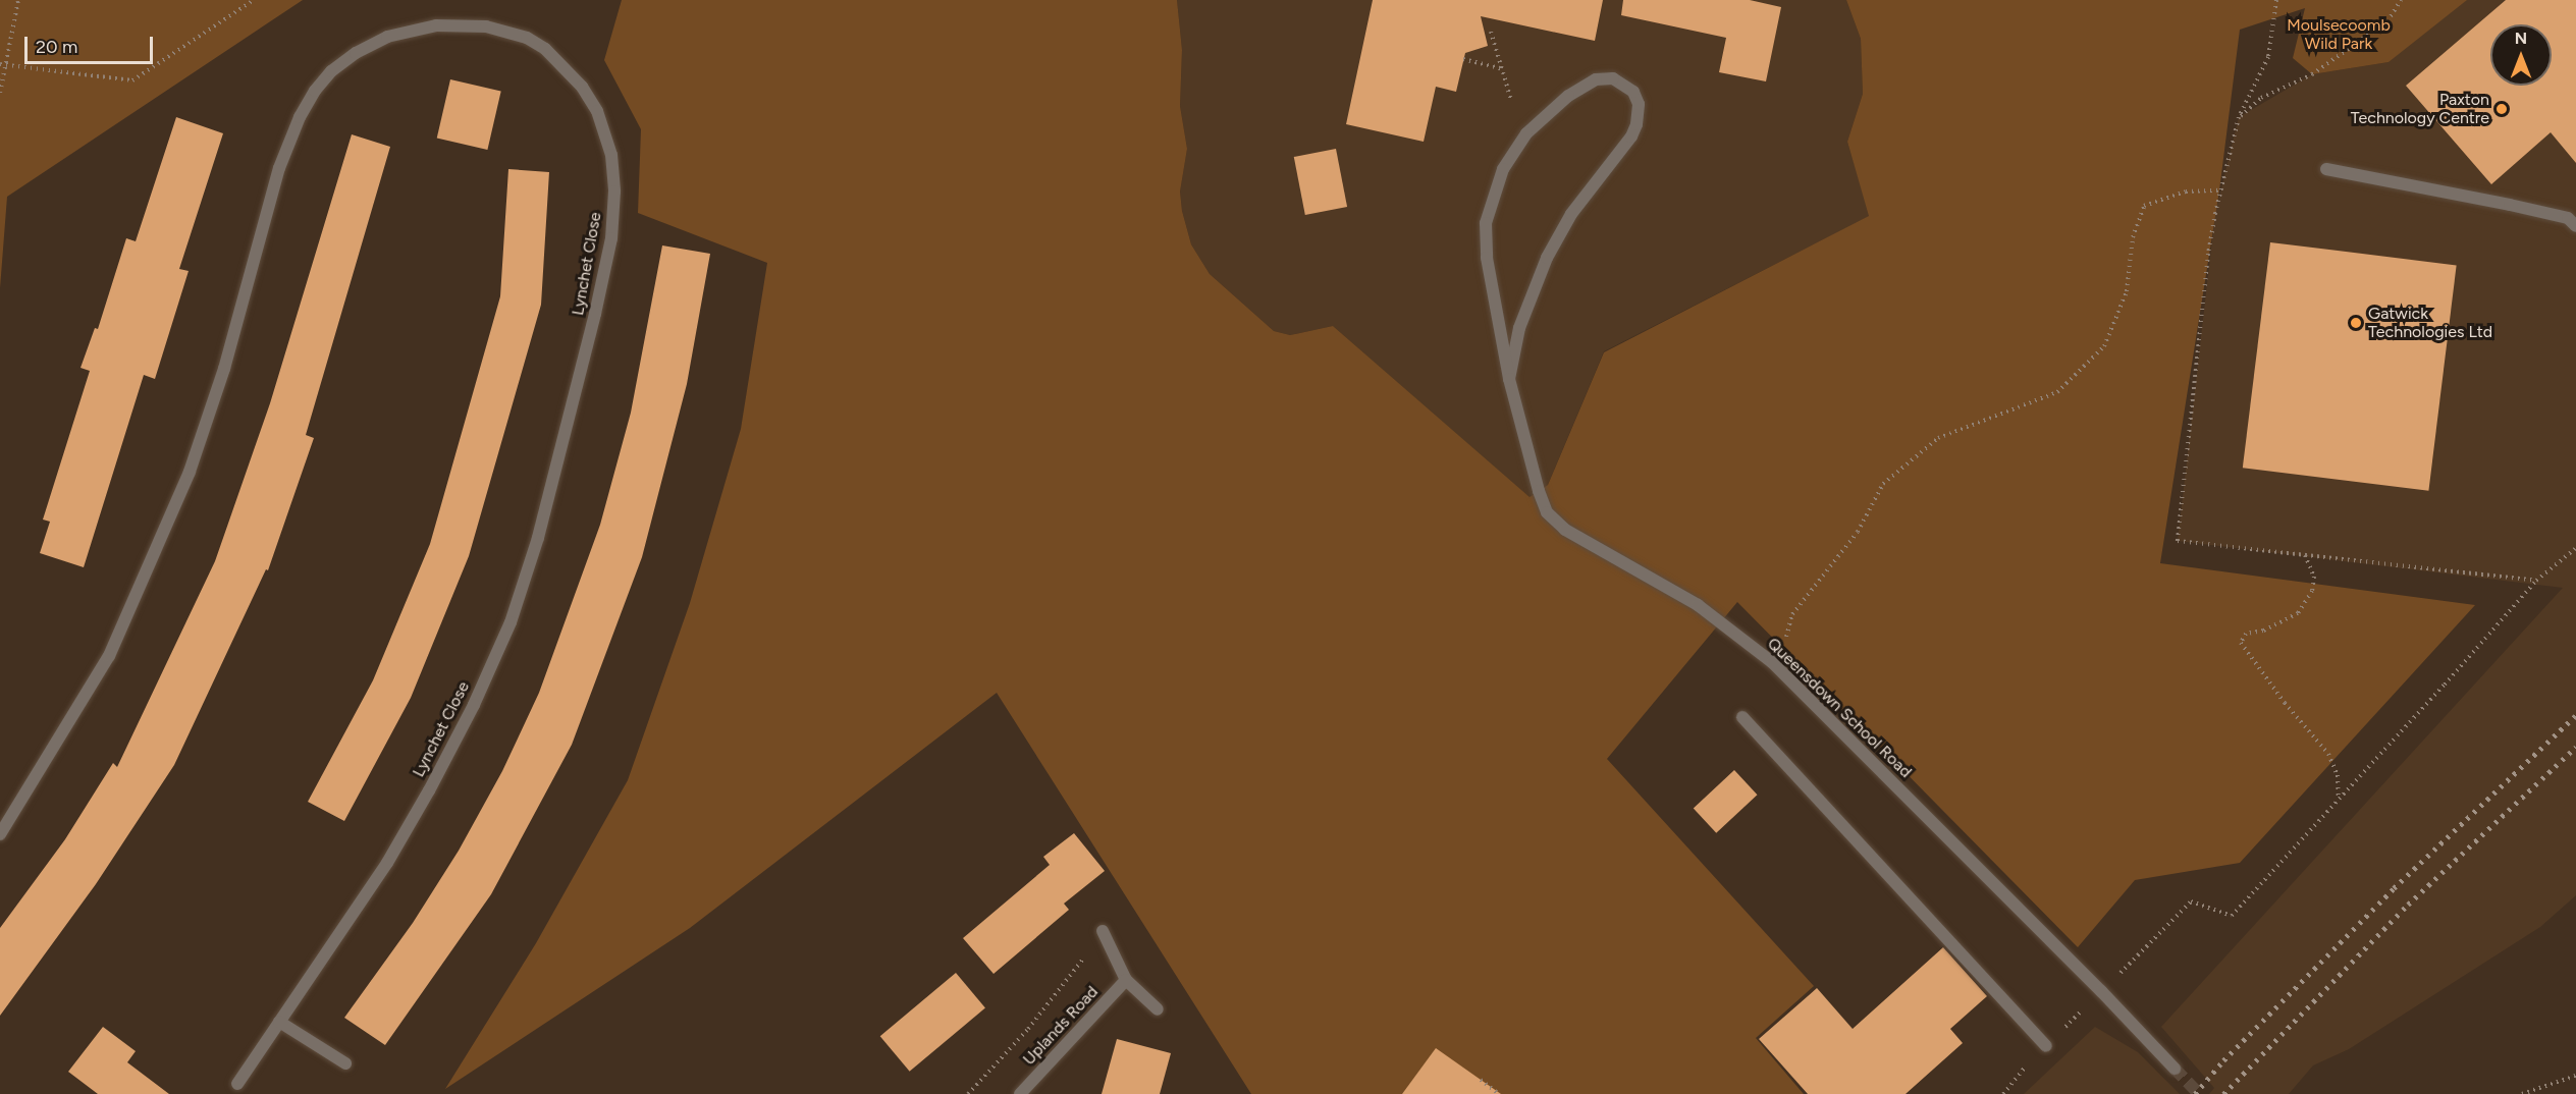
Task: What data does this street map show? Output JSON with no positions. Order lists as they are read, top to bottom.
{
  "streets": {
    "street": ["Lynchet Close", "Queensdown School Road", "Uplands Road"]
  },
  "parks": ["Moulsecoomb Wild Park"],
  "places": ["Paxton Technology Centre", "Gatwick Technologies Ltd"],
  "scale_bar": "20 m",
  "north": "top"
}
